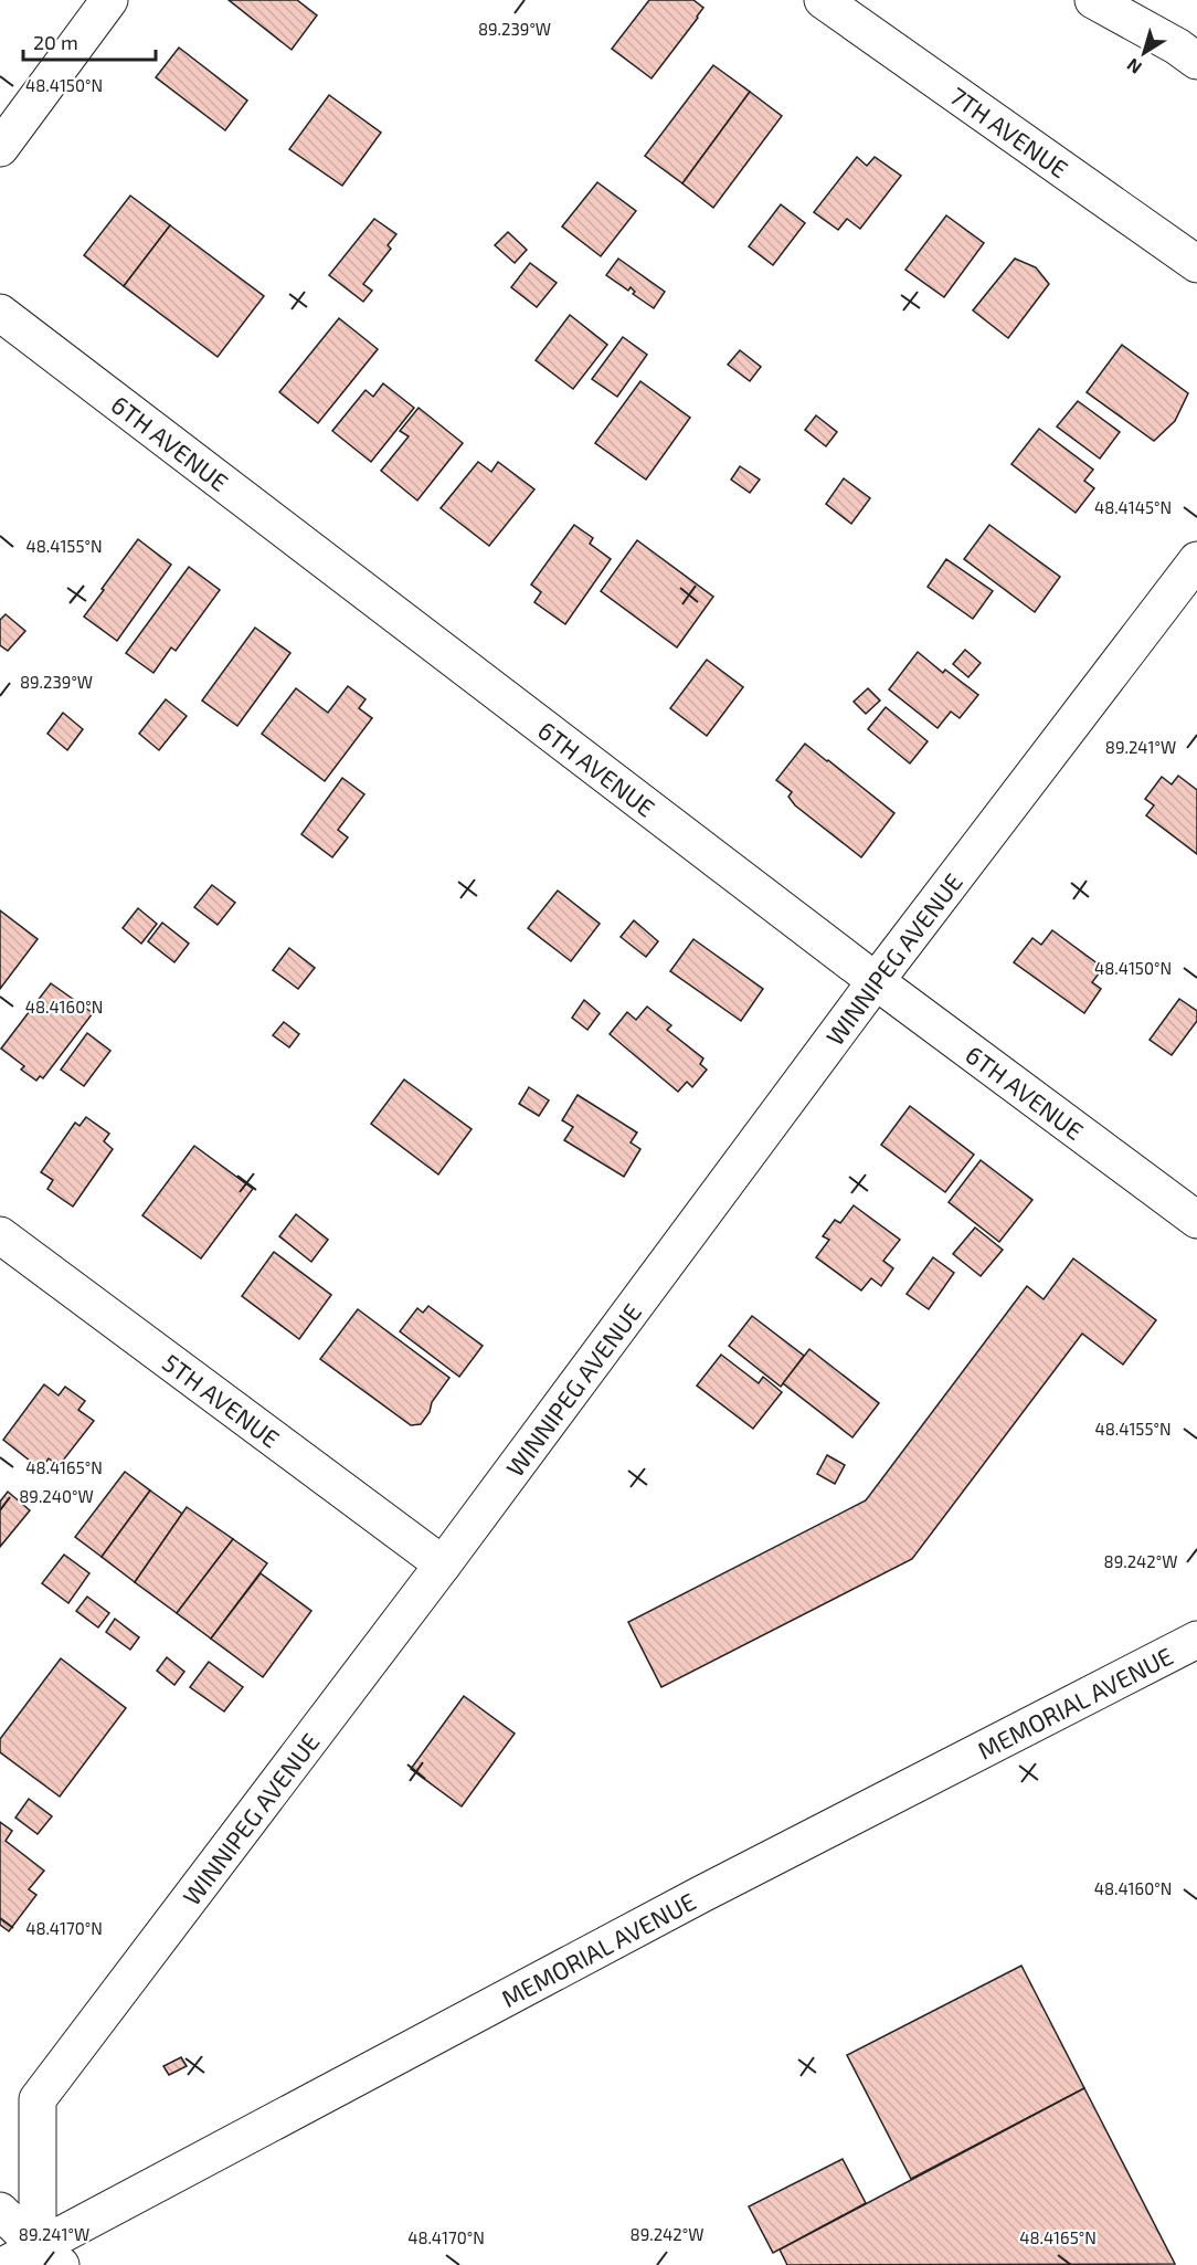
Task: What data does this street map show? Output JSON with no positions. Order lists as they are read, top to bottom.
{
  "streets": {
    "street": [
      "7TH AVENUE",
      "6TH AVENUE",
      "WINNIPEG AVENUE",
      "5TH AVENUE",
      "MEMORIAL AVENUE"
    ]
  },
  "crossings": [
    ["6TH AVENUE", "WINNIPEG AVENUE"],
    ["WINNIPEG AVENUE", "5TH AVENUE"],
    ["WINNIPEG AVENUE", "MEMORIAL AVENUE"]
  ],
  "scale_bar": "20 m",
  "north": "bottom left",
  "coordinates": [
    "89.239°W",
    "48.4150°N",
    "48.4145°N",
    "48.4155°N",
    "89.241°W",
    "48.4160°N",
    "48.4165°N",
    "89.240°W",
    "89.242°W",
    "48.4170°N"
  ]
}
